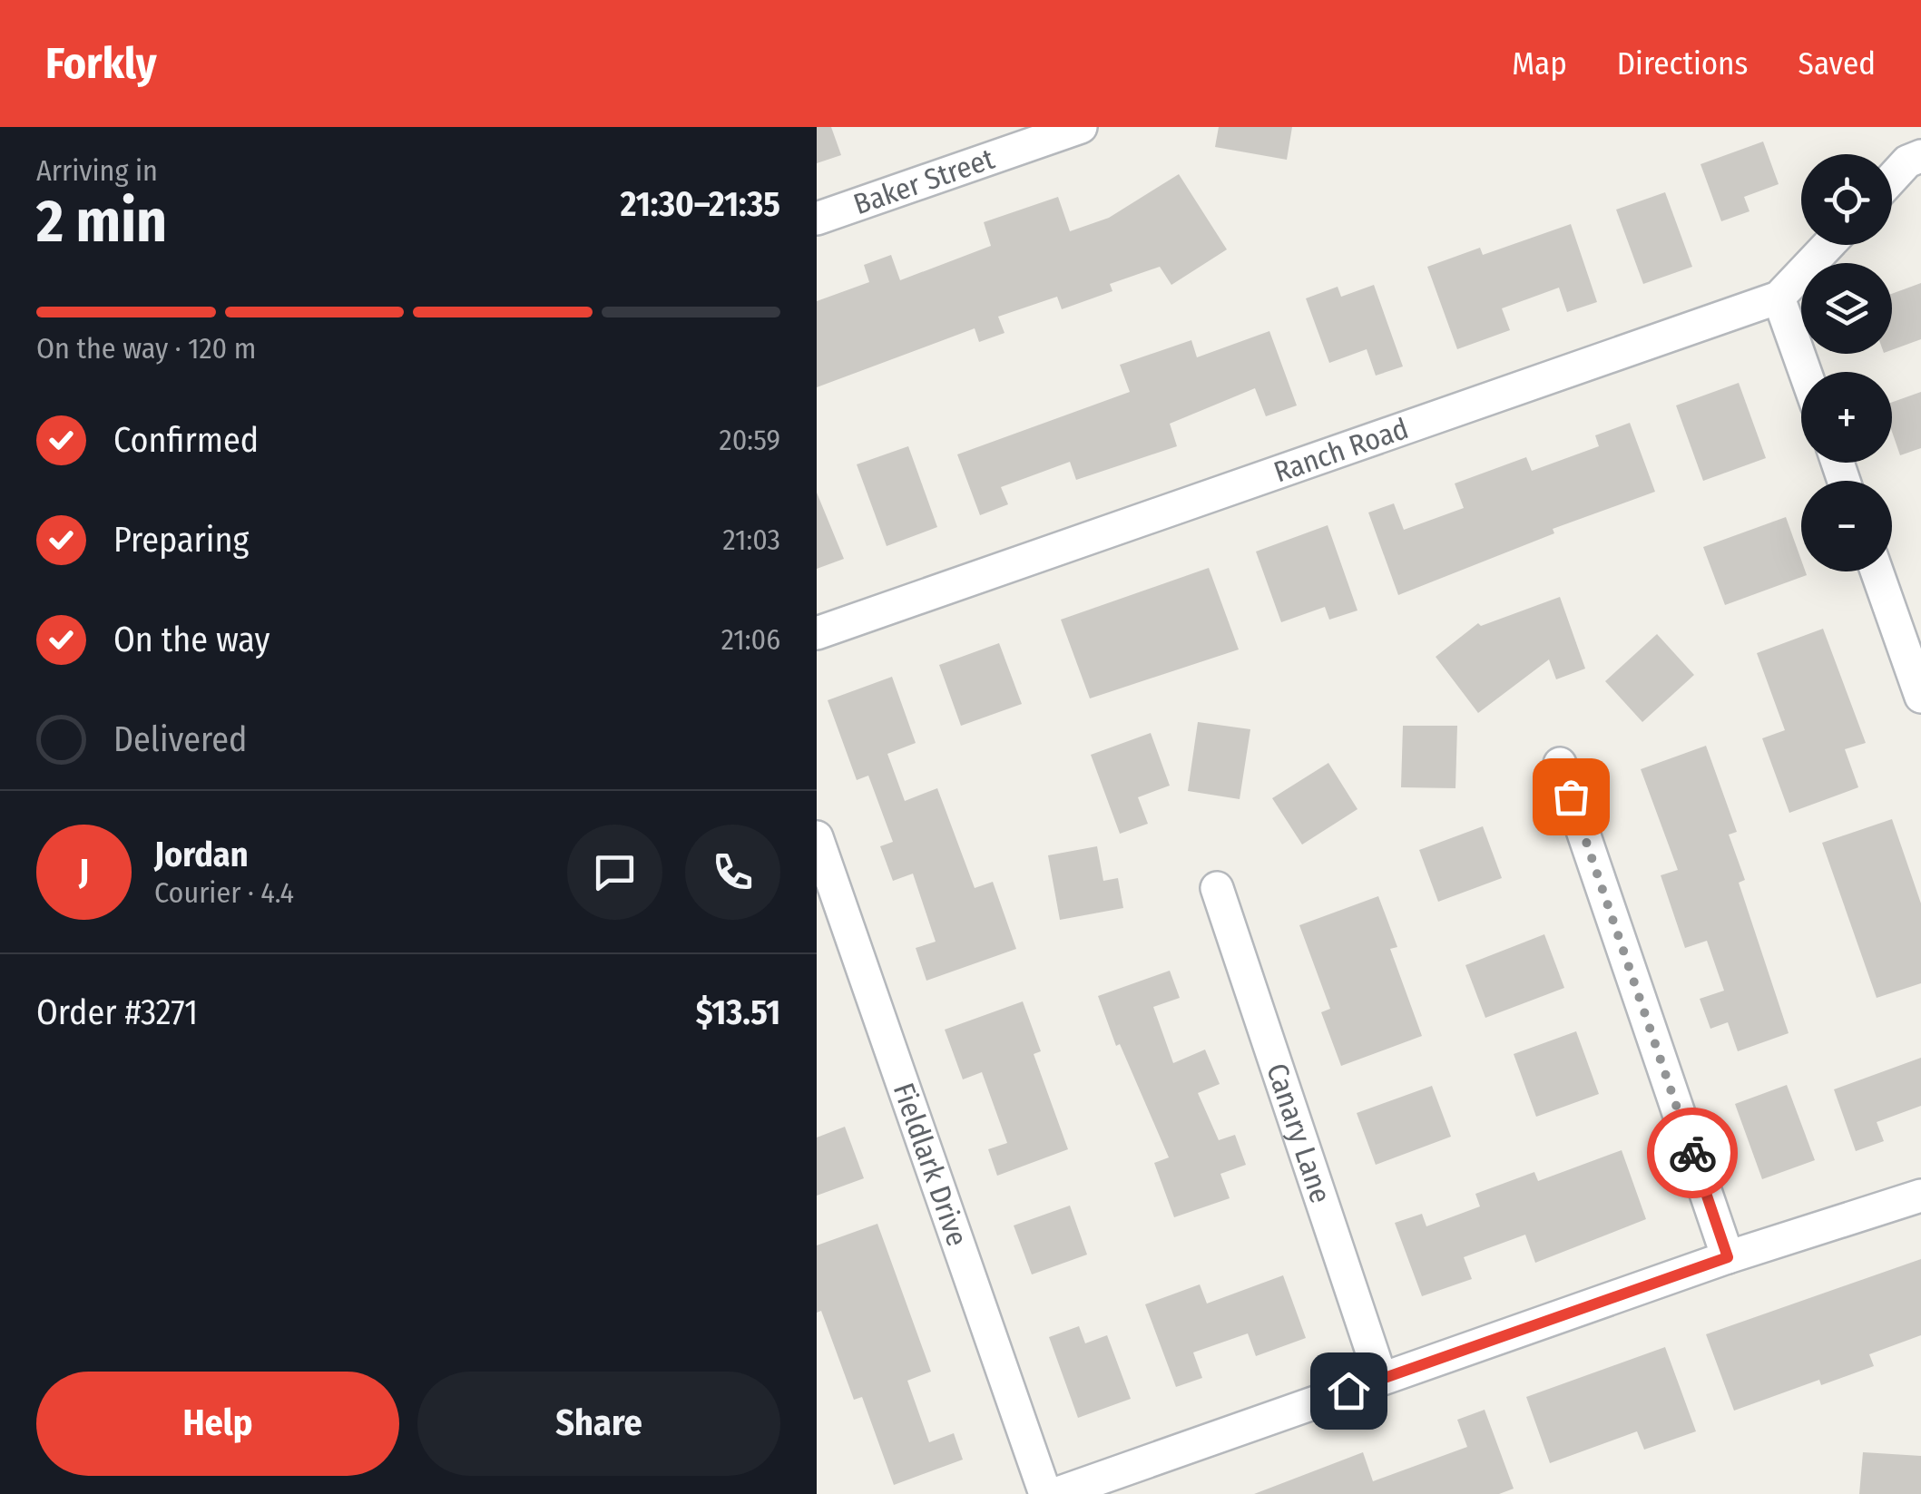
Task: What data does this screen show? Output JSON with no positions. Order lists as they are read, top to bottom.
{
  "streets": {
    "street": [
      "Baker Street",
      "Ranch Road",
      "Canary Lane",
      "Fieldlark Drive"
    ]
  },
  "page": {
    "header": "Forkly",
    "nav": ["Map", "Directions", "Saved"],
    "heading": ["2 min", "Arriving in", "21:30–21:35"],
    "panel": [
      "Jordan",
      "Courier · 4.4",
      "Order #3271",
      "$13.51"
    ],
    "map_buttons": ["+", "−"],
    "bar": "On the way · 120 m",
    "list": [
      ["Confirmed", "20:59"],
      ["Preparing", "21:03"],
      ["On the way", "21:06"],
      "Delivered"
    ],
    "round": "J",
    "buttons": ["Help", "Share"]
  }
}
